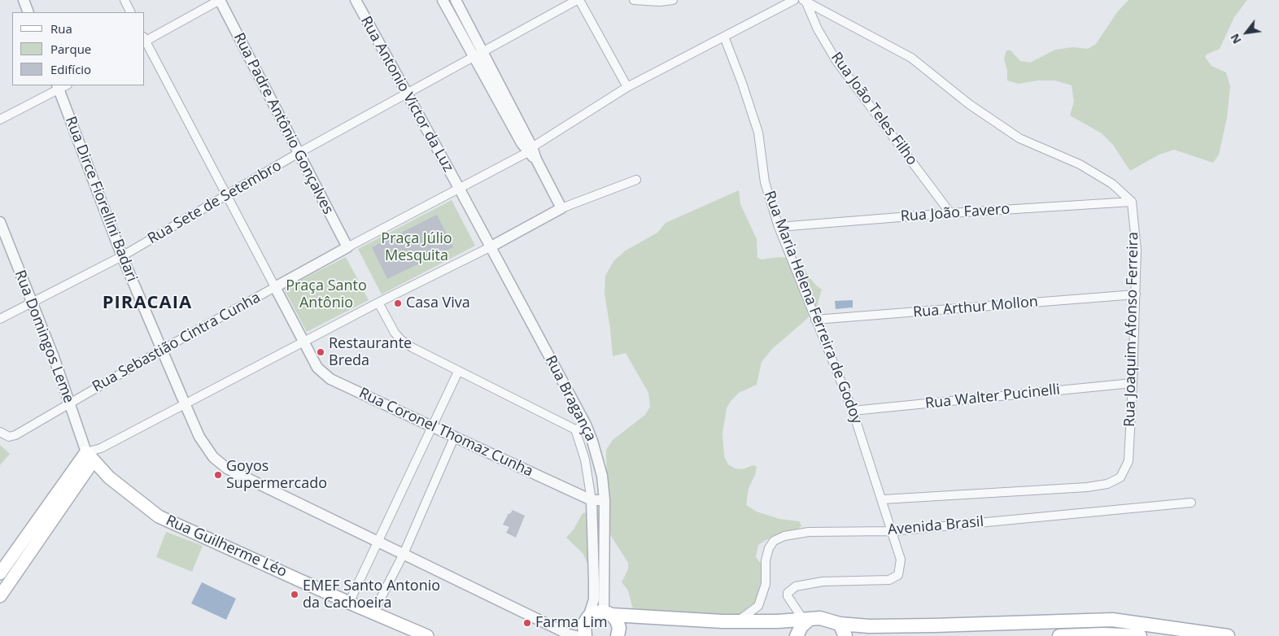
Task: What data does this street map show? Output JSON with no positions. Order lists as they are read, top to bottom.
{
  "streets": {
    "main road": ["Rua Guilherme Léo"],
    "street": [
      "Rua Antonio Victor da Luz",
      "Rua João Teles Filho",
      "Rua Padre Antônio Gonçalves",
      "Rua Dirce Fiorellini Badari",
      "Rua Sete de Setembro",
      "Rua João Favero",
      "Rua Maria Helena Ferreira de Godoy",
      "Rua Arthur Mollon",
      "Rua Joaquim Afonso Ferreira",
      "Rua Domingos Leme",
      "Rua Sebastião Cintra Cunha",
      "Rua Walter Pucinelli",
      "Rua Bragança",
      "Rua Coronel Thomaz Cunha",
      "Avenida Brasil"
    ]
  },
  "crossings": [
    ["Rua Antonio Victor da Luz", "Rua Sete de Setembro"],
    ["Rua João Teles Filho", "Rua João Favero"],
    ["Rua Padre Antônio Gonçalves", "Rua Sete de Setembro"],
    ["Rua Dirce Fiorellini Badari", "Rua Sete de Setembro"],
    ["Rua Dirce Fiorellini Badari", "Rua Sebastião Cintra Cunha"],
    ["Rua Sete de Setembro", "Rua Domingos Leme"],
    ["Rua João Favero", "Rua Maria Helena Ferreira de Godoy"],
    ["Rua João Favero", "Rua Joaquim Afonso Ferreira"],
    ["Rua Maria Helena Ferreira de Godoy", "Rua Arthur Mollon"],
    ["Rua Maria Helena Ferreira de Godoy", "Rua Joaquim Afonso Ferreira"],
    ["Rua Maria Helena Ferreira de Godoy", "Rua Walter Pucinelli"],
    ["Rua Maria Helena Ferreira de Godoy", "Avenida Brasil"],
    ["Rua Arthur Mollon", "Rua Joaquim Afonso Ferreira"],
    ["Rua Joaquim Afonso Ferreira", "Rua Walter Pucinelli"],
    ["Rua Domingos Leme", "Rua Sebastião Cintra Cunha"],
    ["Rua Domingos Leme", "Rua Guilherme Léo"],
    ["Rua Bragança", "Rua Coronel Thomaz Cunha"]
  ],
  "districts": ["PIRACAIA"],
  "parks": ["Praça Júlio Mesquita", "Praça Santo Antônio"],
  "places": [
    "Casa Viva",
    "Restaurante Breda",
    "Goyos Supermercado",
    "EMEF Santo Antonio da Cachoeira",
    "Farma Lim"
  ],
  "legend": ["Rua", "Parque", "Edifício"],
  "north": "bottom left"
}
